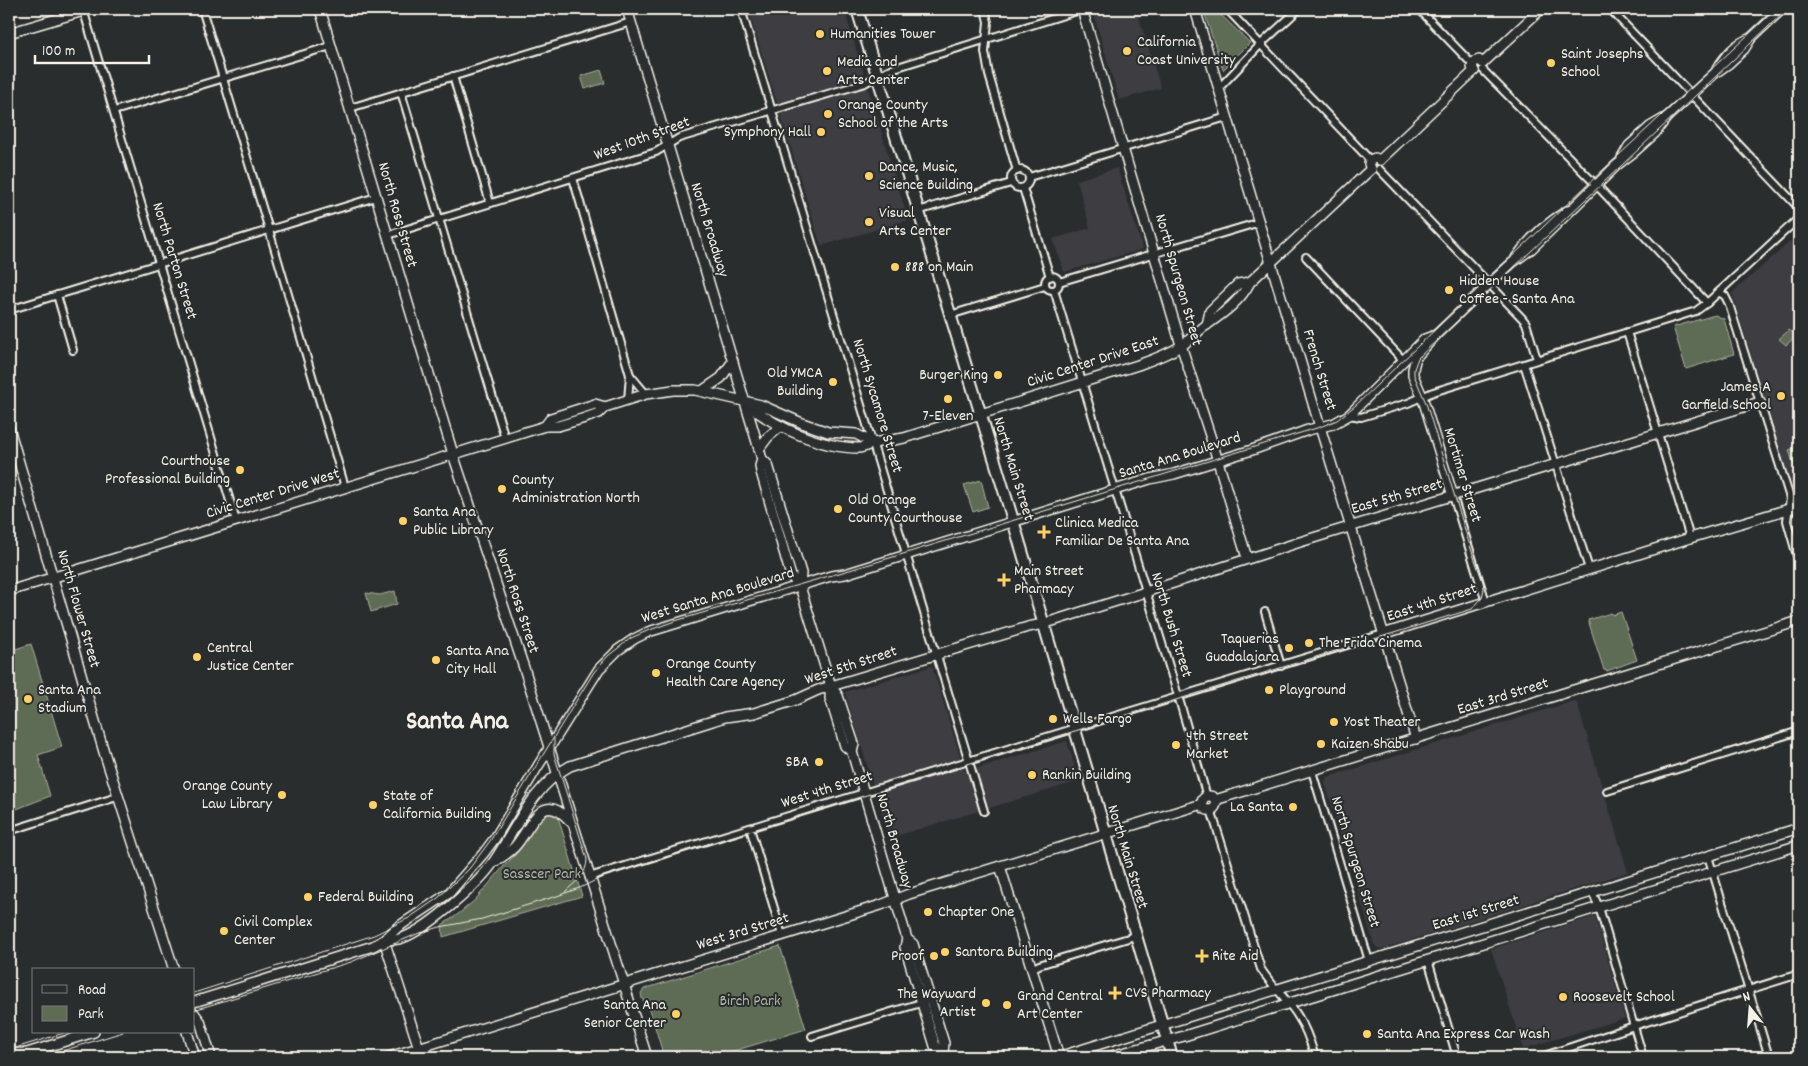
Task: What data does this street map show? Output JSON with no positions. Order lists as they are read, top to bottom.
{
  "streets": {
    "main road": [
      "North Ross Street",
      "North Broadway",
      "North Spurgeon Street",
      "Civic Center Drive East",
      "French Street",
      "Santa Ana Boulevard",
      "North Main Street",
      "Mortimer Street",
      "Civic Center Drive West",
      "East 5th Street",
      "West Santa Ana Boulevard",
      "East 4th Street",
      "North Flower Street",
      "West 5th Street",
      "East 3rd Street",
      "East 1st Street",
      "West 3rd Street"
    ],
    "street": [
      "West 10th Street",
      "North Parton Street",
      "North Sycamore Street",
      "North Bush Street",
      "West 4th Street"
    ]
  },
  "crossings": [
    ["West 10th Street", "North Ross Street"],
    ["West 10th Street", "North Broadway"],
    ["West 10th Street", "North Spurgeon Street"],
    ["West 10th Street", "North Sycamore Street"],
    ["West 10th Street", "North Main Street"],
    ["North Ross Street", "Civic Center Drive West"],
    ["North Ross Street", "West Santa Ana Boulevard"],
    ["North Ross Street", "West 5th Street"],
    ["North Ross Street", "West 4th Street"],
    ["North Ross Street", "West 3rd Street"],
    ["North Broadway", "Civic Center Drive West"],
    ["North Broadway", "West Santa Ana Boulevard"],
    ["North Broadway", "West 5th Street"],
    ["North Broadway", "West 4th Street"],
    ["North Broadway", "West 3rd Street"],
    ["North Parton Street", "Civic Center Drive West"],
    ["North Spurgeon Street", "Civic Center Drive East"],
    ["North Spurgeon Street", "Santa Ana Boulevard"],
    ["North Spurgeon Street", "East 5th Street"],
    ["North Spurgeon Street", "East 3rd Street"],
    ["North Spurgeon Street", "East 1st Street"],
    ["Civic Center Drive East", "French Street"],
    ["Civic Center Drive East", "North Main Street"],
    ["Civic Center Drive East", "Civic Center Drive West"],
    ["Civic Center Drive East", "North Bush Street"],
    ["French Street", "Santa Ana Boulevard"],
    ["French Street", "East 5th Street"],
    ["French Street", "East 4th Street"],
    ["French Street", "East 3rd Street"],
    ["North Sycamore Street", "Civic Center Drive West"],
    ["North Sycamore Street", "West Santa Ana Boulevard"],
    ["North Sycamore Street", "West 5th Street"],
    ["North Sycamore Street", "West 4th Street"],
    ["Santa Ana Boulevard", "Mortimer Street"],
    ["Santa Ana Boulevard", "West Santa Ana Boulevard"],
    ["Santa Ana Boulevard", "North Bush Street"],
    ["North Main Street", "Civic Center Drive West"],
    ["North Main Street", "East 5th Street"],
    ["North Main Street", "West Santa Ana Boulevard"],
    ["North Main Street", "East 4th Street"],
    ["North Main Street", "West 5th Street"],
    ["North Main Street", "East 3rd Street"],
    ["North Main Street", "West 4th Street"],
    ["North Main Street", "East 1st Street"],
    ["North Main Street", "West 3rd Street"],
    ["Mortimer Street", "East 5th Street"],
    ["Mortimer Street", "East 4th Street"],
    ["Civic Center Drive West", "North Flower Street"],
    ["East 5th Street", "North Bush Street"],
    ["East 5th Street", "West 5th Street"],
    ["West Santa Ana Boulevard", "West 5th Street"],
    ["East 4th Street", "North Bush Street"],
    ["East 4th Street", "West 4th Street"],
    ["North Bush Street", "East 3rd Street"],
    ["East 3rd Street", "West 3rd Street"]
  ],
  "districts": ["Santa Ana"],
  "parks": ["Sasscer Park", "Birch Park"],
  "places": {
    "other": [
      "Humanities Tower",
      "California Coast University",
      "Saint Josephs School",
      "Media and Arts Center",
      "Orange County School of the Arts",
      "Symphony Hall",
      "Dance, Music, Science Building",
      "Visual Arts Center",
      "888 on Main",
      "Hidden House Coffee - Santa Ana",
      "Burger King",
      "Old YMCA Building",
      "James A Garfield School",
      "7-Eleven",
      "Courthouse Professional Building",
      "County Administration North",
      "Old Orange County Courthouse",
      "Santa Ana Public Library",
      "The Frida Cinema",
      "Taquerias Guadalajara",
      "Central Justice Center",
      "Santa Ana City Hall",
      "Orange County Health Care Agency",
      "Playground",
      "Santa Ana Stadium",
      "Wells Fargo",
      "Yost Theater",
      "Kaizen Shabu",
      "4th Street Market",
      "SBA",
      "Rankin Building",
      "Orange County Law Library",
      "State of California Building",
      "La Santa",
      "Federal Building",
      "Chapter One",
      "Civil Complex Center",
      "Santora Building",
      "Proof",
      "Roosevelt School",
      "The Wayward Artist",
      "Grand Central Art Center",
      "Santa Ana Senior Center",
      "Santa Ana Express Car Wash"
    ],
    "health": [
      "Clinica Medica Familiar De Santa Ana",
      "Main Street Pharmacy",
      "Rite Aid",
      "CVS Pharmacy"
    ]
  },
  "legend": ["Road", "Park"],
  "scale_bar": "100 m",
  "north": "top"
}
